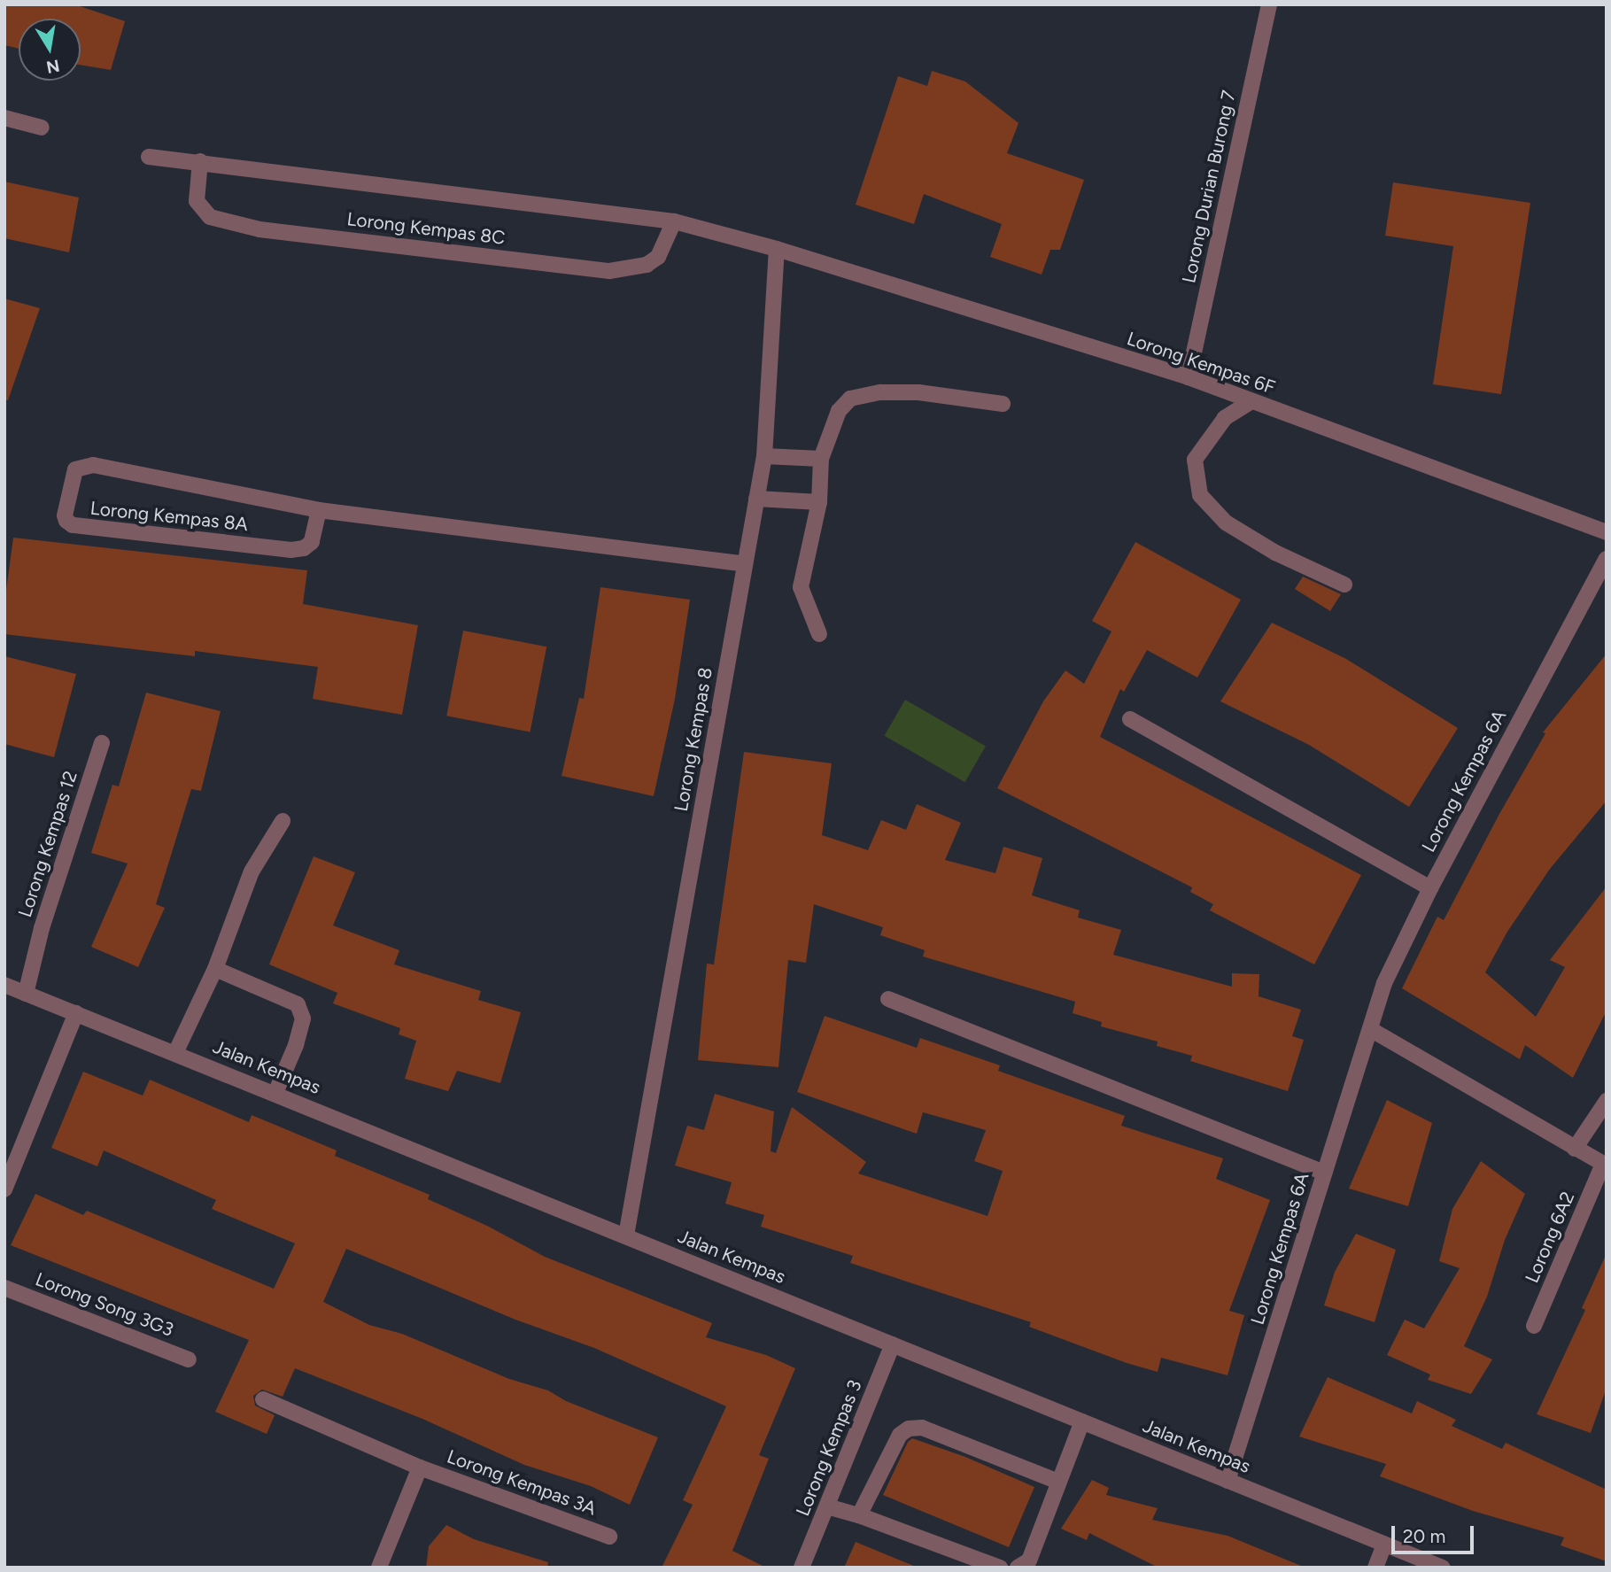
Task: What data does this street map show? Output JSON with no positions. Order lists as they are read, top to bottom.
{
  "streets": {
    "street": [
      "Lorong Durian Burong 7",
      "Lorong Kempas 8C",
      "Lorong Kempas 6F",
      "Lorong Kempas 8A",
      "Lorong Kempas 8",
      "Lorong Kempas 6A",
      "Lorong Kempas 12",
      "Jalan Kempas",
      "Lorong 6A2",
      "Lorong Song 3G3",
      "Lorong Kempas 3",
      "Lorong Kempas 3A"
    ]
  },
  "crossings": [
    ["Lorong Durian Burong 7", "Lorong Kempas 6F"],
    ["Lorong Kempas 8C", "Lorong Kempas 6F"],
    ["Lorong Kempas 8C", "Lorong Kempas 8"],
    ["Lorong Kempas 6F", "Lorong Kempas 8"],
    ["Lorong Kempas 8A", "Lorong Kempas 8"],
    ["Lorong Kempas 8", "Jalan Kempas"],
    ["Lorong Kempas 6A", "Jalan Kempas"],
    ["Lorong Kempas 12", "Jalan Kempas"],
    ["Jalan Kempas", "Lorong Kempas 3"]
  ],
  "scale_bar": "20 m",
  "north": "bottom"
}
